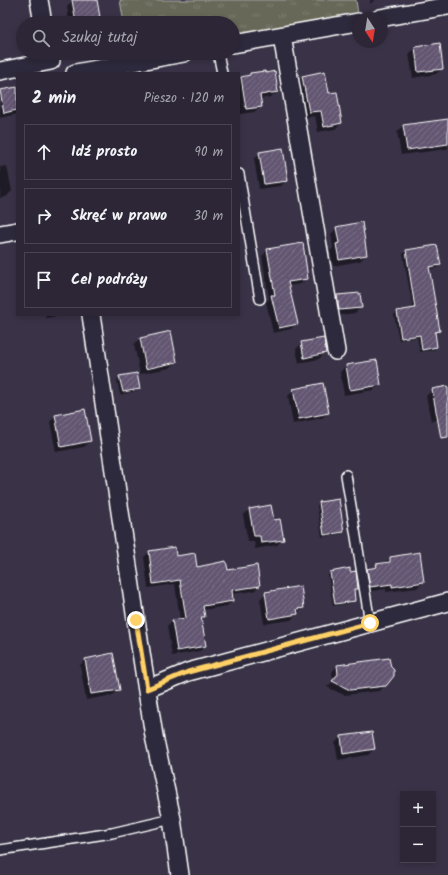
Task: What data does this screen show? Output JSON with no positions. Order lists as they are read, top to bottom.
{
  "north": "bottom",
  "page": {
    "search": "Szukaj tutaj",
    "heading": ["2 min", "Pieszo · 120 m"],
    "list": [
      ["Idź prosto", "90 m"],
      ["Skręć w prawo", "30 m"],
      "Cel podróży"
    ],
    "map_buttons": ["+", "−"]
  }
}
